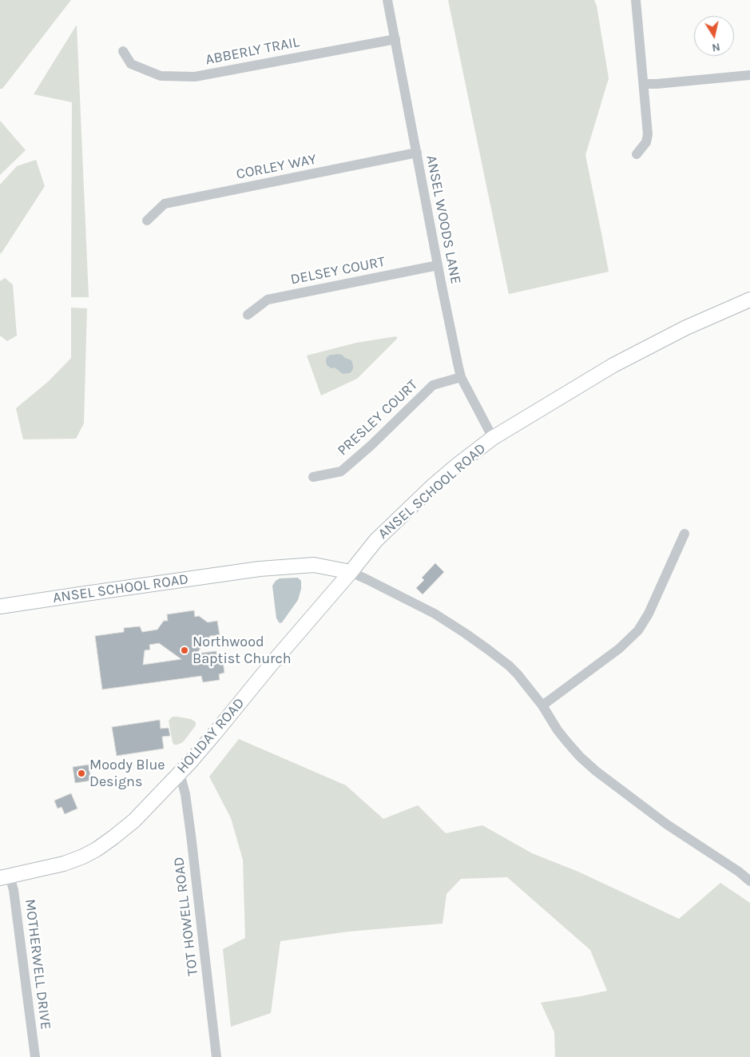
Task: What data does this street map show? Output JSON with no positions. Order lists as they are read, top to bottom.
{
  "streets": {
    "street": [
      "ABBERLY TRAIL",
      "CORLEY WAY",
      "ANSEL WOODS LANE",
      "DELSEY COURT",
      "PRESLEY COURT",
      "ANSEL SCHOOL ROAD",
      "HOLIDAY ROAD",
      "TOT HOWELL ROAD",
      "MOTHERWELL DRIVE"
    ]
  },
  "crossings": [
    ["ABBERLY TRAIL", "ANSEL WOODS LANE"],
    ["CORLEY WAY", "ANSEL WOODS LANE"],
    ["ANSEL WOODS LANE", "DELSEY COURT"],
    ["ANSEL WOODS LANE", "PRESLEY COURT"],
    ["ANSEL WOODS LANE", "ANSEL SCHOOL ROAD"],
    ["ANSEL SCHOOL ROAD", "HOLIDAY ROAD"],
    ["HOLIDAY ROAD", "TOT HOWELL ROAD"],
    ["HOLIDAY ROAD", "MOTHERWELL DRIVE"]
  ],
  "places": ["Northwood Baptist Church", "Moody Blue Designs"],
  "north": "bottom"
}
